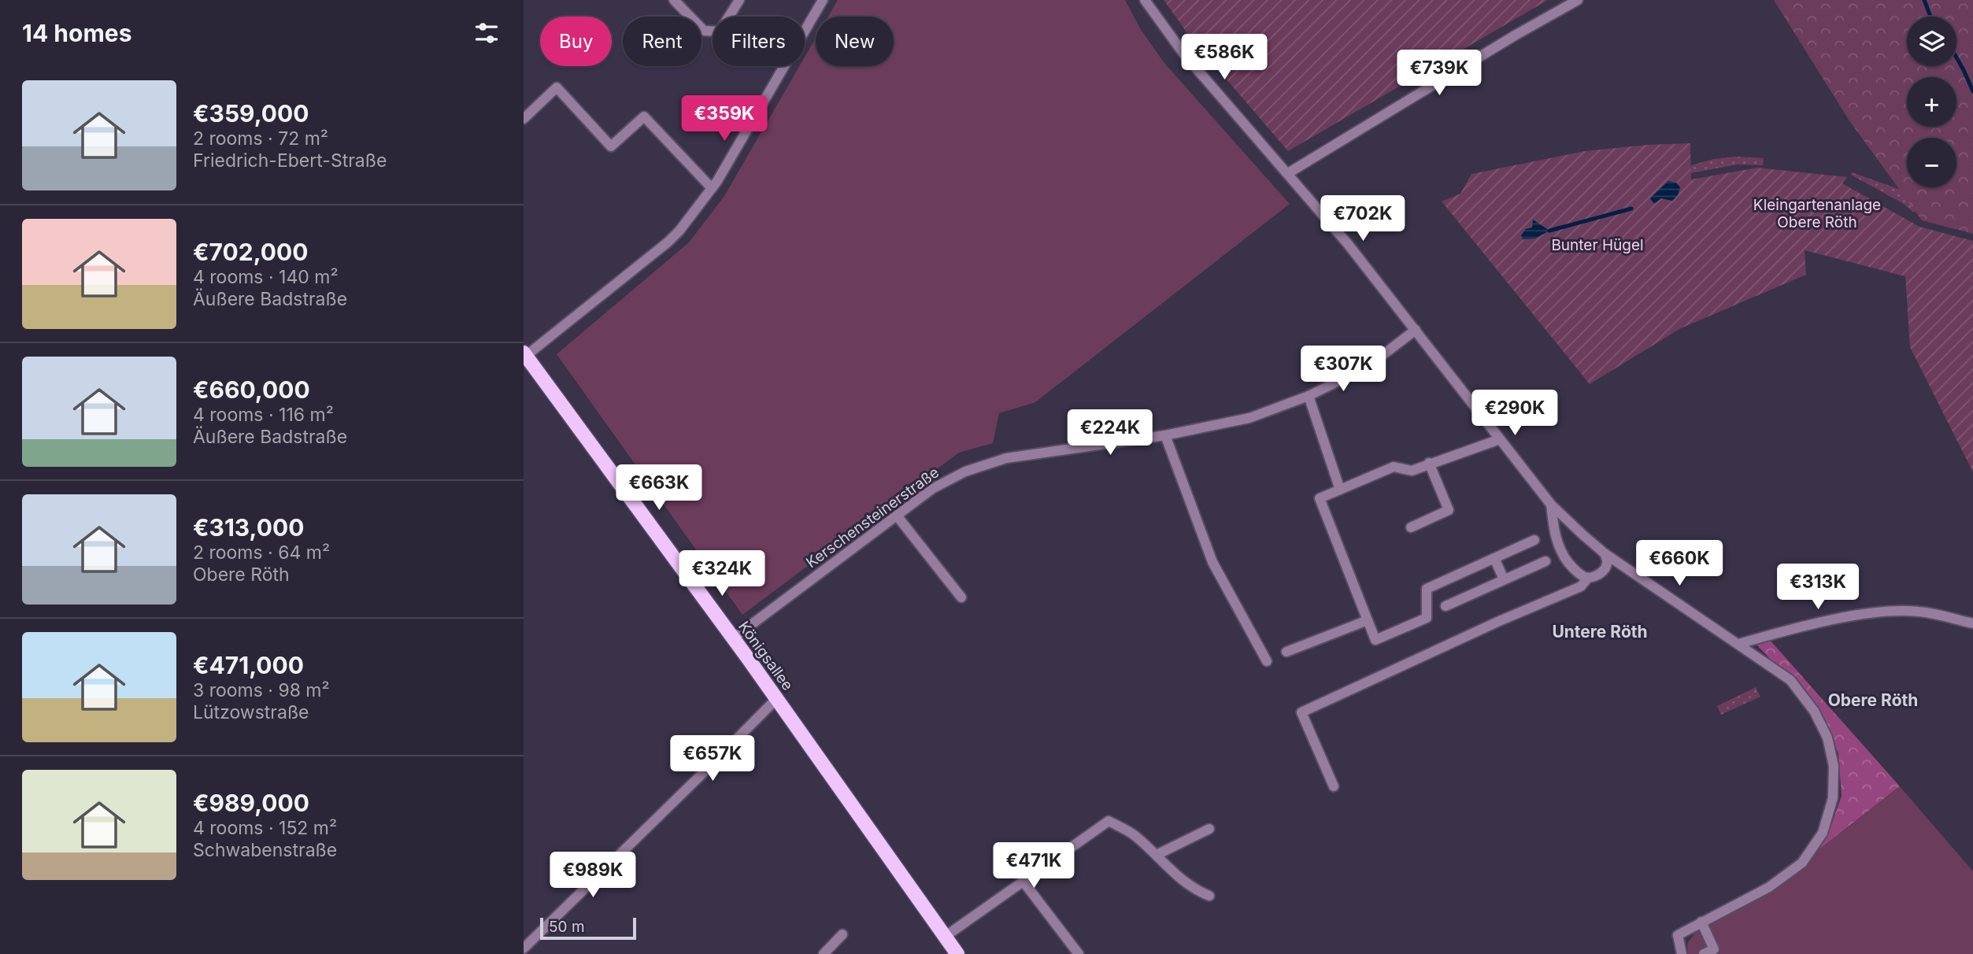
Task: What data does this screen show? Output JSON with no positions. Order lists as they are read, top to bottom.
{
  "streets": {
    "main road": ["Königsallee"],
    "street": ["Kerschensteinerstraße"]
  },
  "crossings": [
    ["Kerschensteinerstraße", "Königsallee"]
  ],
  "districts": ["Untere Röth", "Obere Röth"],
  "parks": ["Kleingartenanlage Obere Röth", "Bunter Hügel"],
  "scale_bar": "50 m",
  "page": {
    "heading": "14 homes",
    "map_buttons": ["+", "−"],
    "chip": [
      "Buy",
      "Rent",
      "Filters",
      "New"
    ],
    "price": [
      "€586K",
      "€739K",
      "€359K",
      "€702K",
      "€307K",
      "€290K",
      "€224K",
      "€663K",
      "€660K",
      "€324K",
      "€313K",
      "€657K",
      "€471K",
      "€989K"
    ],
    "list": [
      {
        "name": "€359,000",
        "note": "2 rooms · 72 m² · Friedrich-Ebert-Straße"
      },
      {
        "name": "€702,000",
        "note": "4 rooms · 140 m² · Äußere Badstraße"
      },
      {
        "name": "€660,000",
        "note": "4 rooms · 116 m² · Äußere Badstraße"
      },
      {
        "name": "€313,000",
        "note": "2 rooms · 64 m² · Obere Röth"
      },
      {
        "name": "€471,000",
        "note": "3 rooms · 98 m² · Lützowstraße"
      },
      {
        "name": "€989,000",
        "note": "4 rooms · 152 m² · Schwabenstraße"
      }
    ],
    "scale": "50 m"
  }
}
